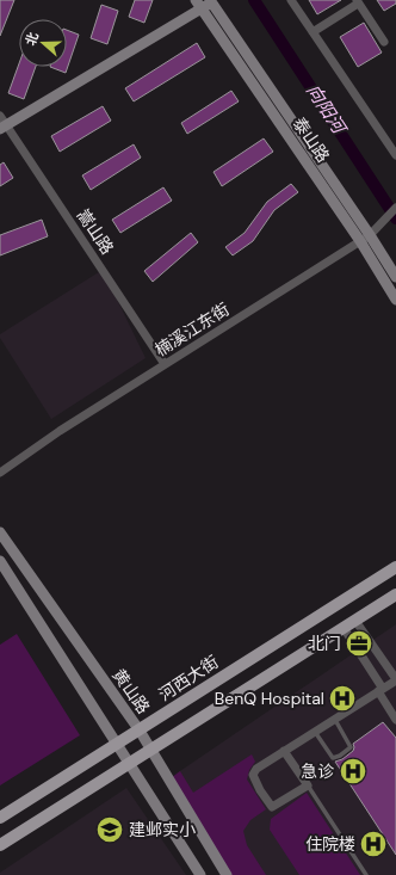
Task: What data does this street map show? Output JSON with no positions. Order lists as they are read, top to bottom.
{
  "streets": {
    "main road": ["河西大街"],
    "street": [
      "泰山路",
      "嵩山路",
      "楠溪江东街",
      "黄山路"
    ]
  },
  "crossings": [
    ["泰山路", "楠溪江东街"],
    ["嵩山路", "楠溪江东街"],
    ["河西大街", "黄山路"]
  ],
  "water": ["向阳河"],
  "places": {
    "office": ["北门"],
    "hospital": ["BenQ Hospital", "急诊", "住院楼"],
    "school or university": ["建邺实小"]
  },
  "north": "left"
}
